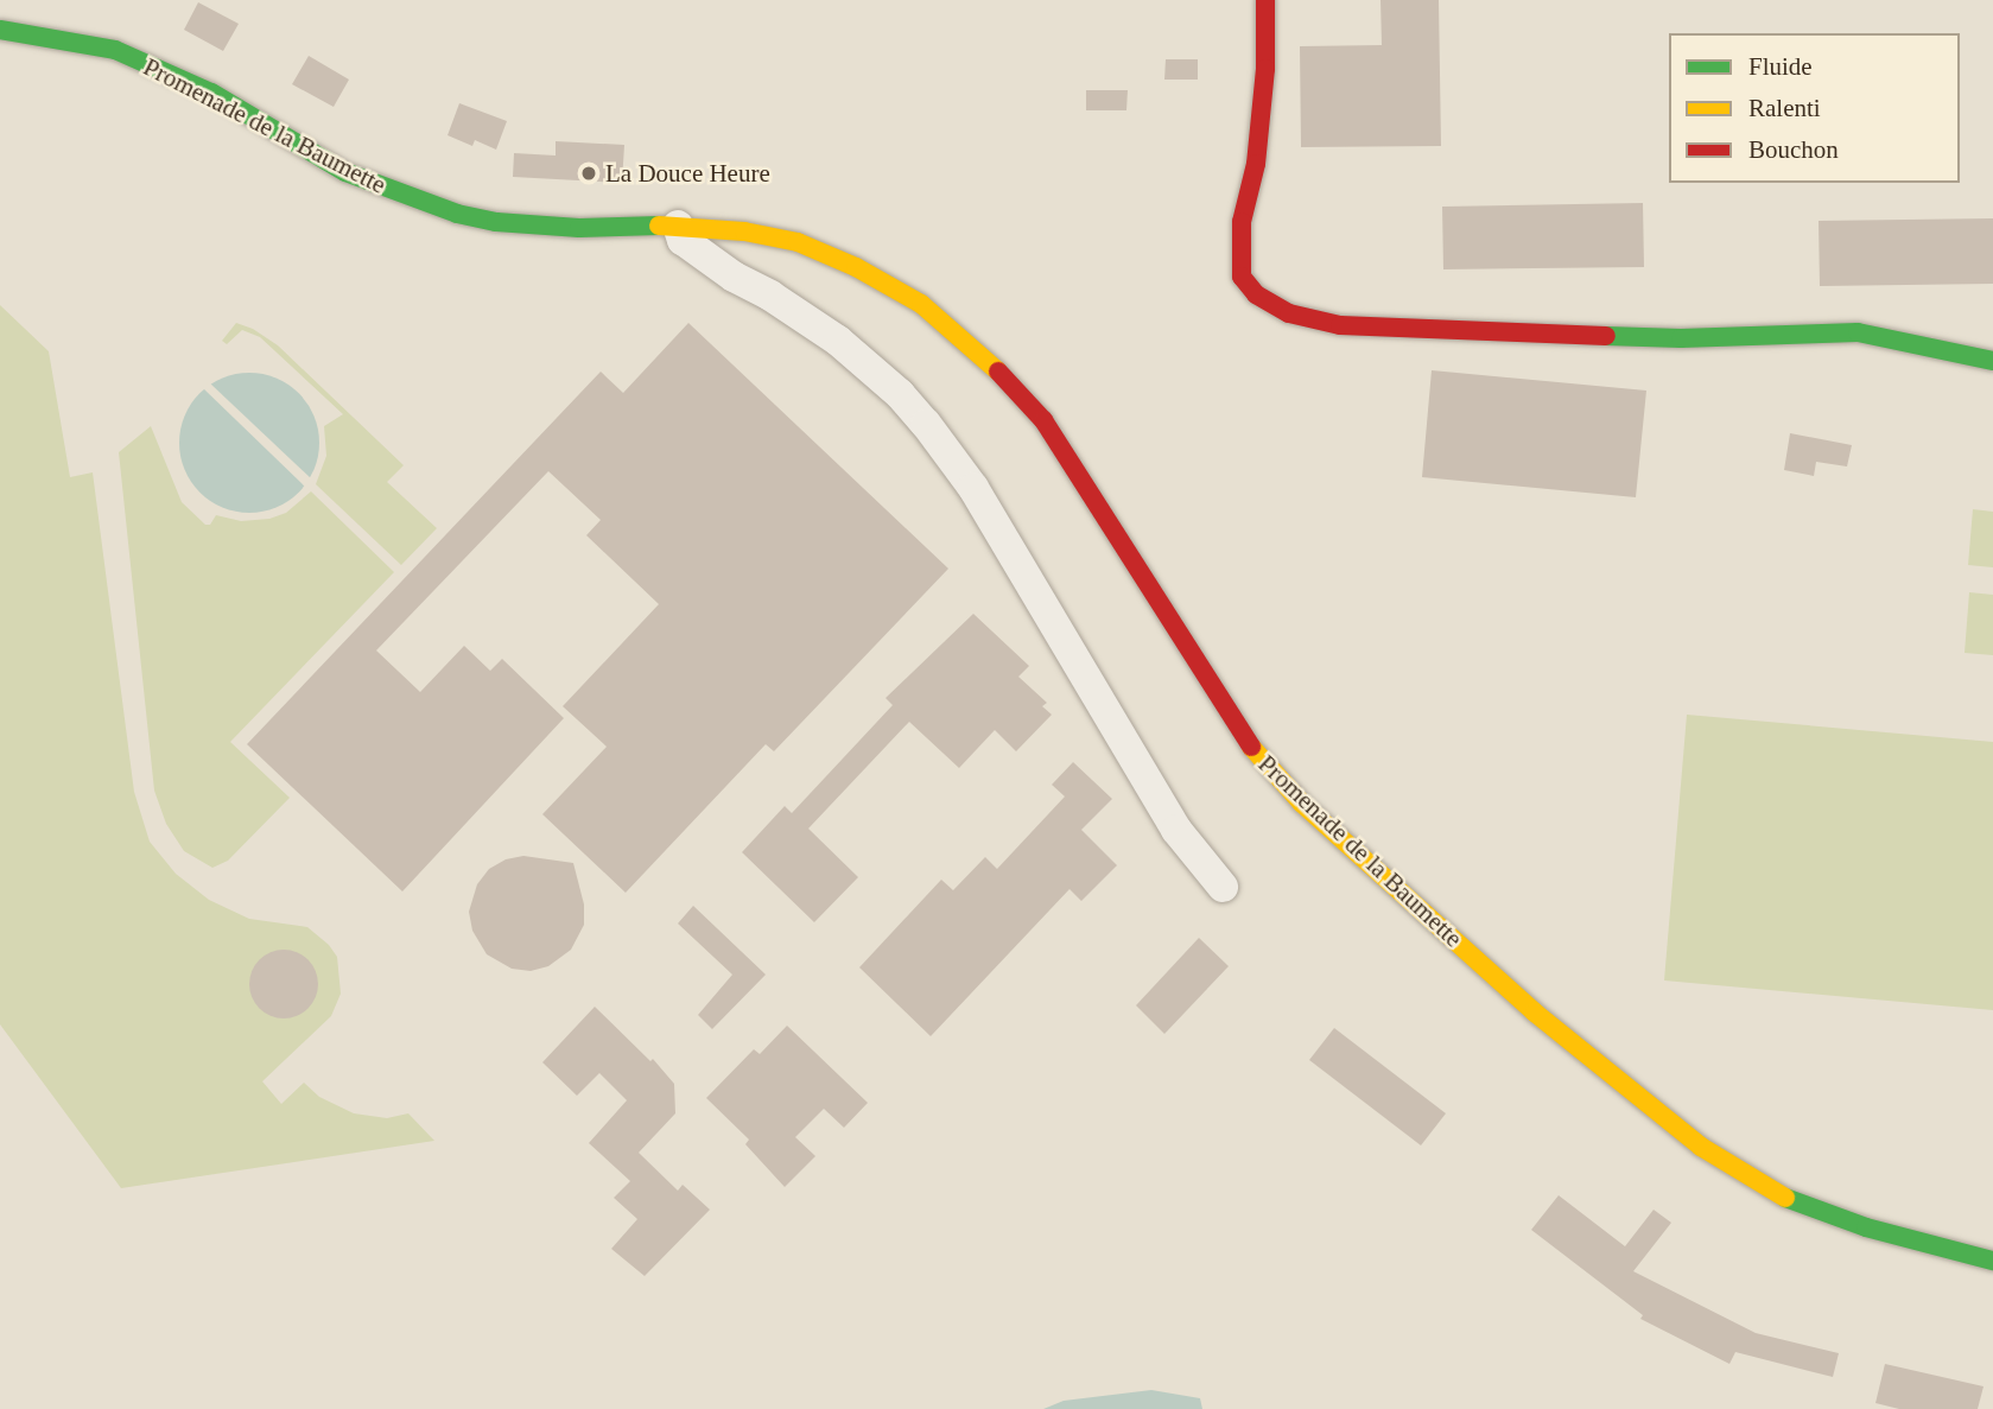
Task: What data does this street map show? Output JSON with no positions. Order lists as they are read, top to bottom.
{
  "streets": {
    "street": ["Promenade de la Baumette"]
  },
  "places": ["La Douce Heure"],
  "legend": ["Fluide", "Ralenti", "Bouchon"]
}
